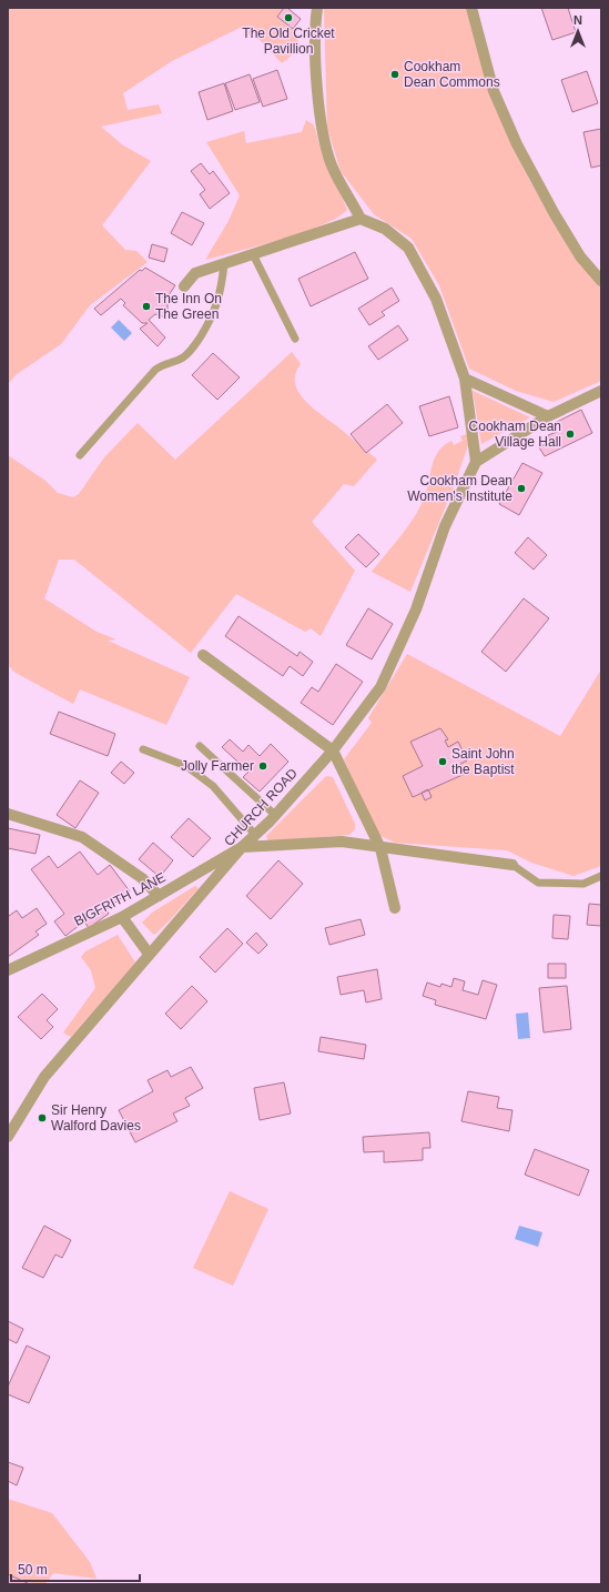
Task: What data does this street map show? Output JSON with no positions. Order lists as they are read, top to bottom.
{
  "streets": {
    "street": ["CHURCH ROAD", "BIGFRITH LANE"]
  },
  "crossings": [
    ["CHURCH ROAD", "BIGFRITH LANE"]
  ],
  "places": [
    "The Old Cricket Pavillion",
    "Cookham Dean Commons",
    "The Inn On The Green",
    "Cookham Dean Village Hall",
    "Cookham Dean Women's Institute",
    "Saint John the Baptist",
    "Jolly Farmer",
    "Sir Henry Walford Davies"
  ],
  "scale_bar": "50 m",
  "north": "top"
}
